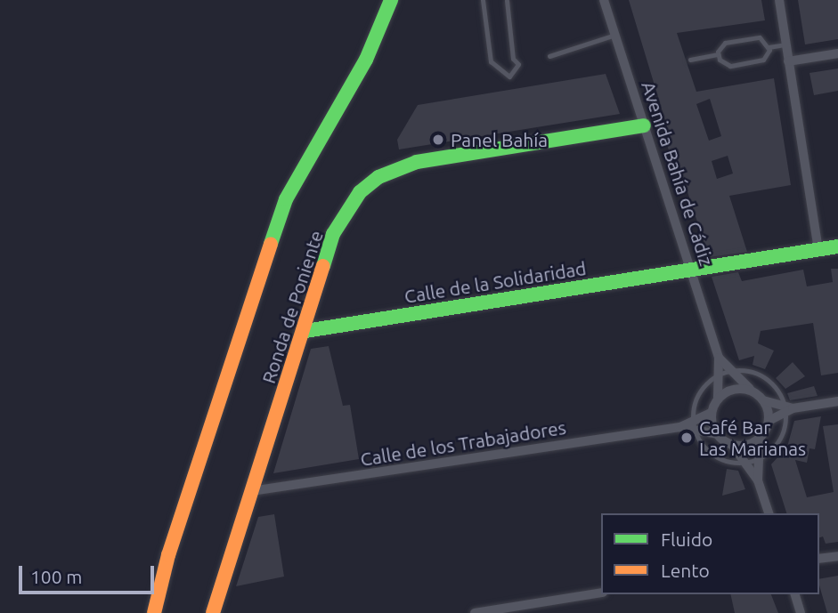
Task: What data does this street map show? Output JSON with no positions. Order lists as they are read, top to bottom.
{
  "streets": {
    "street": [
      "Avenida Bahía de Cádiz",
      "Calle de la Solidaridad",
      "Ronda de Poniente",
      "Calle de los Trabajadores"
    ]
  },
  "crossings": [
    ["Avenida Bahía de Cádiz", "Calle de la Solidaridad"],
    ["Avenida Bahía de Cádiz", "Ronda de Poniente"],
    ["Avenida Bahía de Cádiz", "Calle de los Trabajadores"],
    ["Calle de la Solidaridad", "Ronda de Poniente"],
    ["Ronda de Poniente", "Calle de los Trabajadores"]
  ],
  "places": ["Panel Bahía", "Café Bar Las Marianas"],
  "legend": ["Fluido", "Lento"],
  "scale_bar": "100 m"
}
